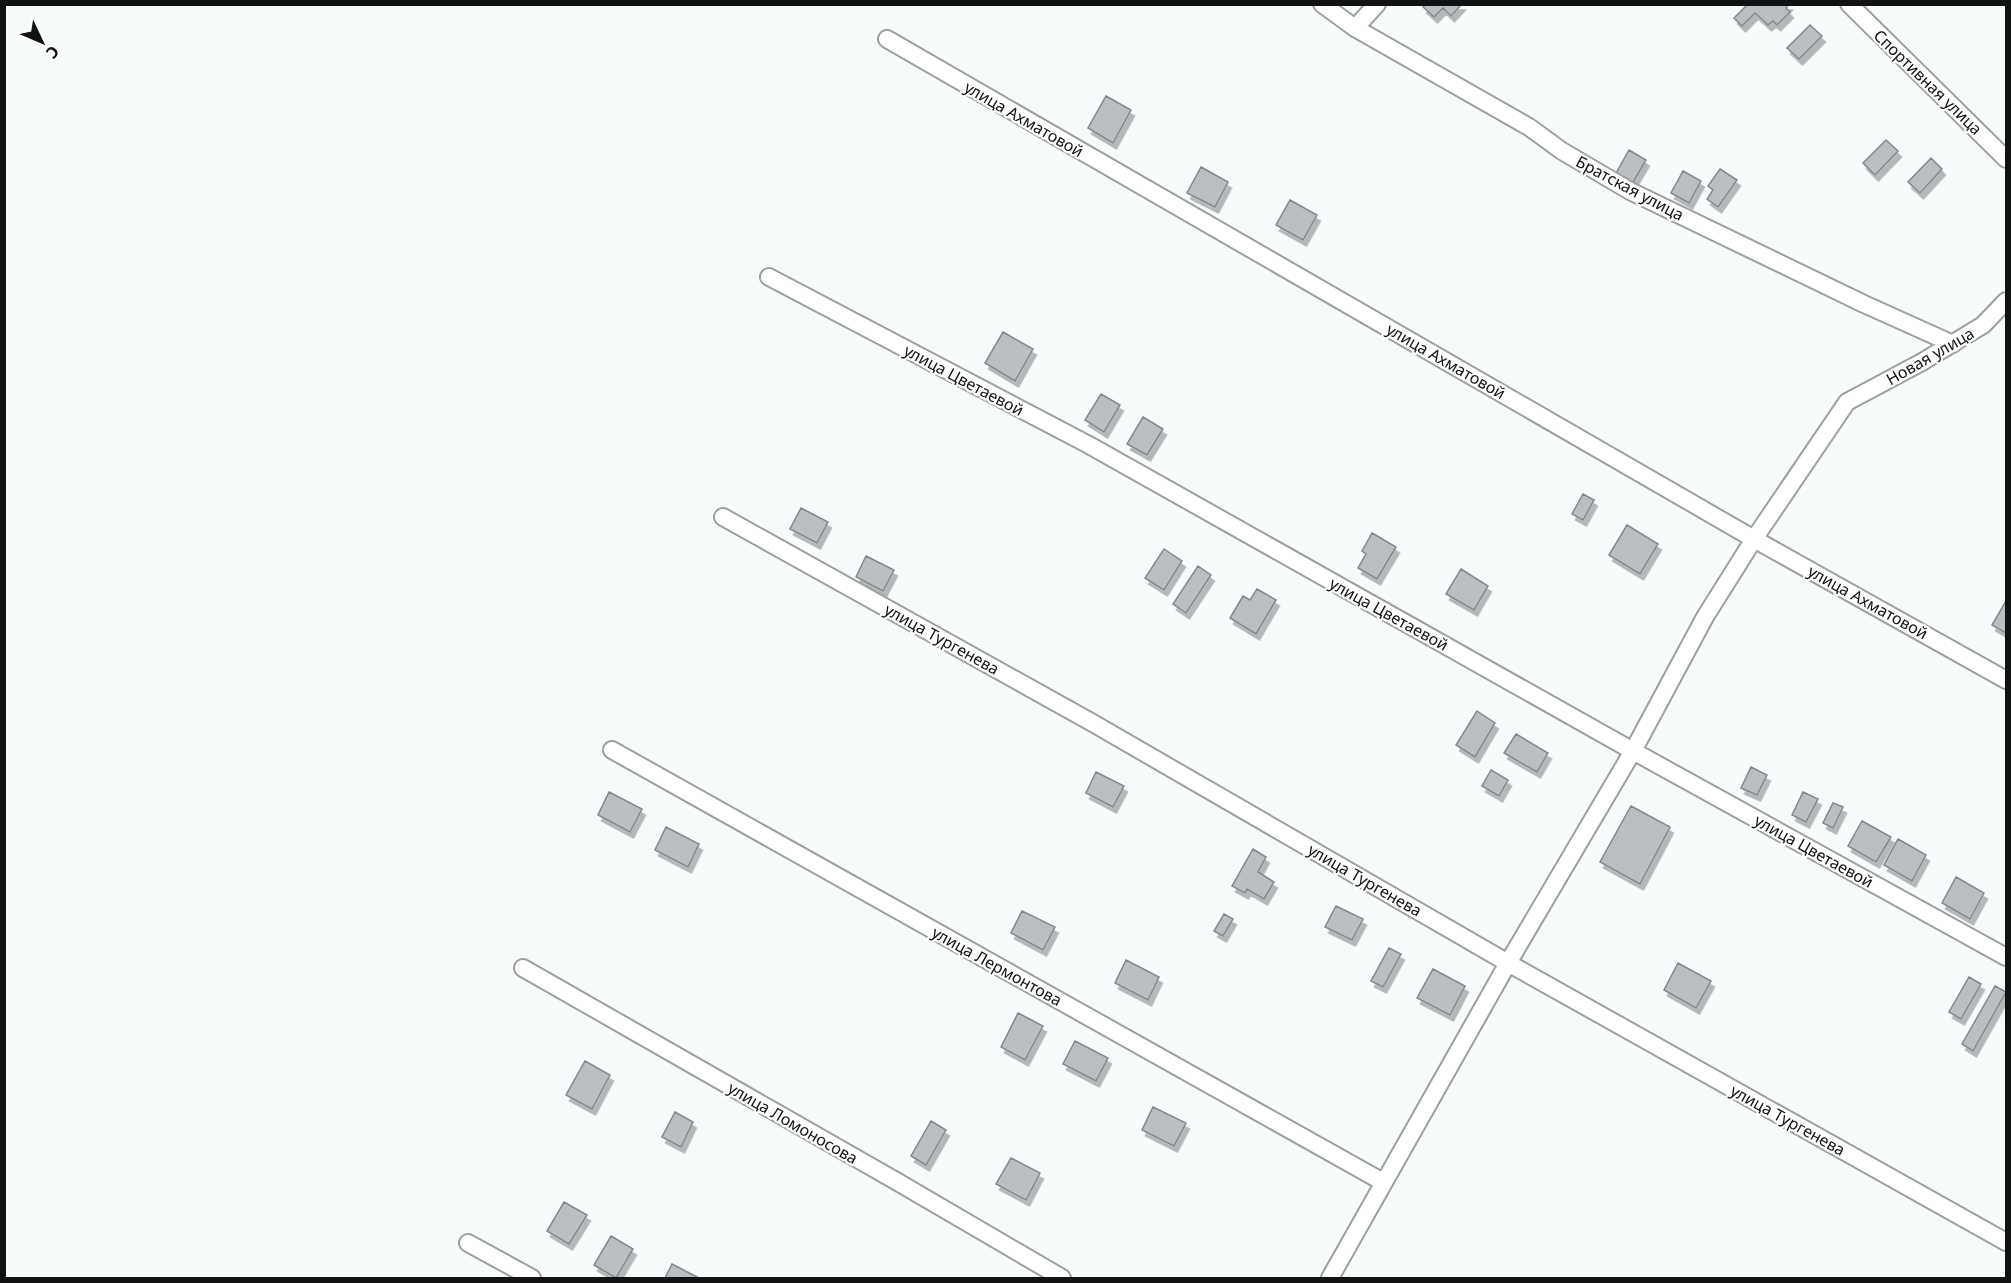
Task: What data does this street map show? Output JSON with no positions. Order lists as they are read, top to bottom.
{
  "streets": {
    "street": [
      "Спортивная улица",
      "улица Ахматовой",
      "Братская улица",
      "Новая улица",
      "улица Цветаевой",
      "улица Тургенева",
      "улица Лермонтова",
      "улица Ломоносова"
    ]
  },
  "crossings": [
    ["улица Ахматовой", "Новая улица"],
    ["Братская улица", "Новая улица"]
  ],
  "north": "bottom right"
}
